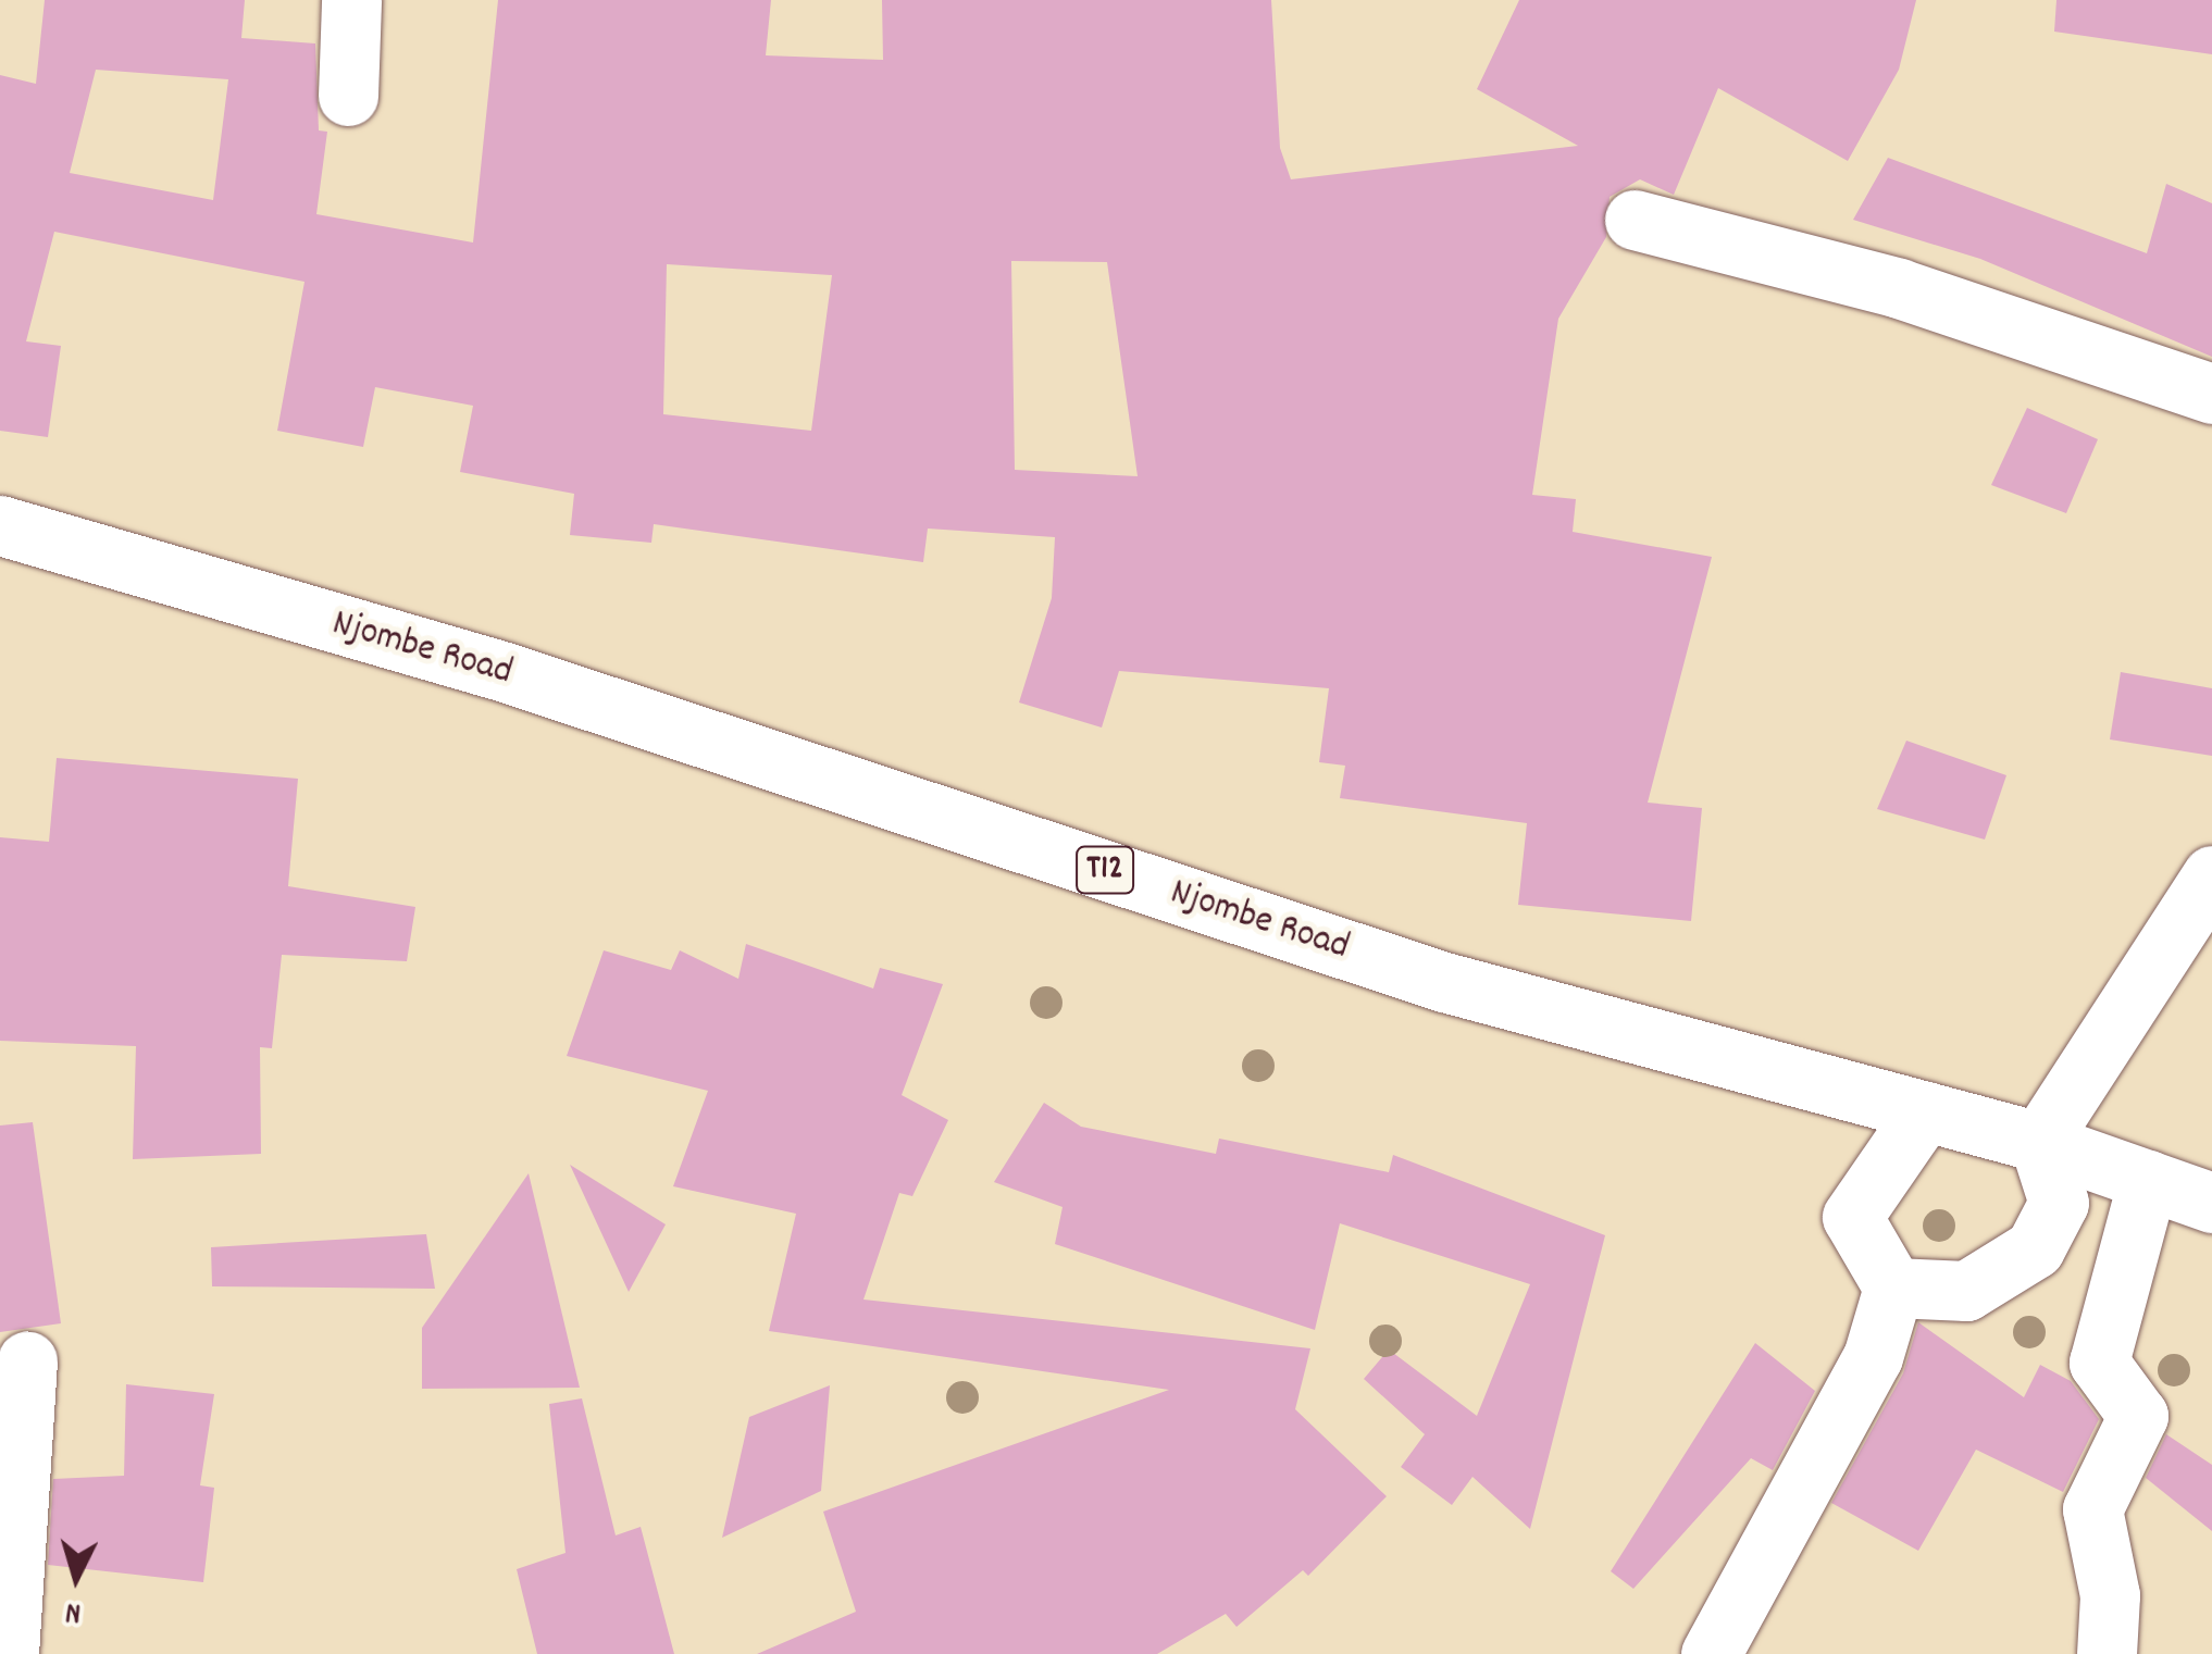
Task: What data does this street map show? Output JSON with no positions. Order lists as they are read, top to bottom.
{
  "streets": {
    "main road": ["Njombe Road", "T12"]
  },
  "north": "bottom"
}
